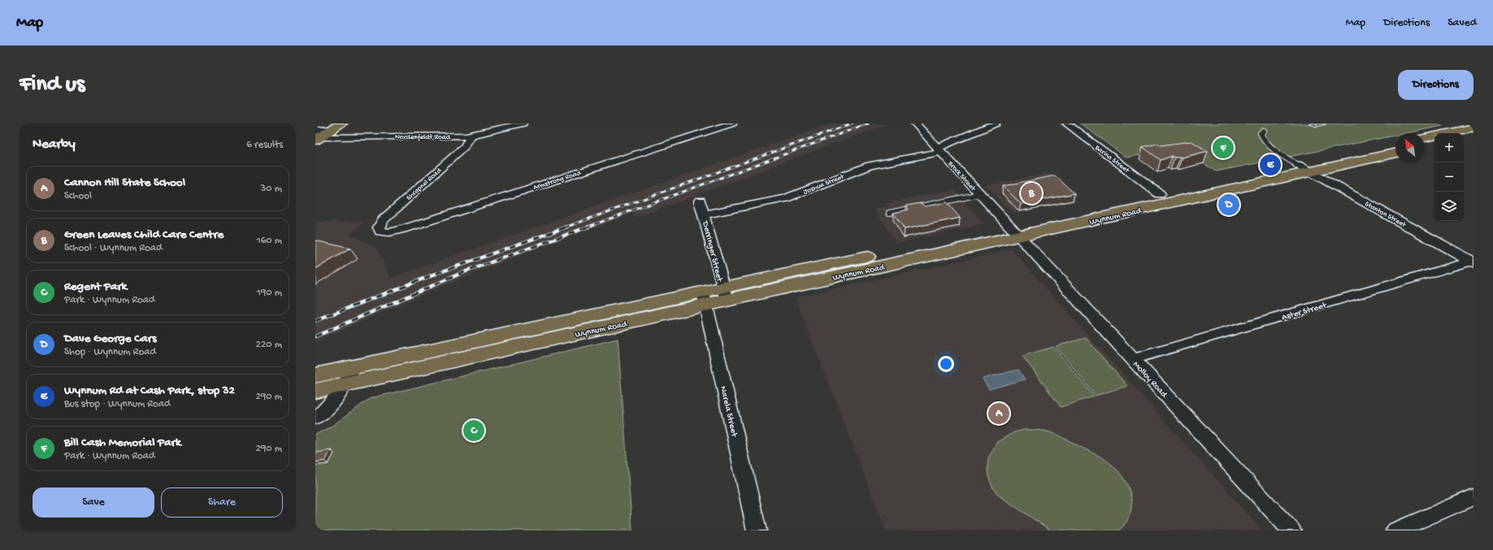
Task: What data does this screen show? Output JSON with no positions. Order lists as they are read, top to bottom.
{
  "streets": {
    "main road": ["Wynnum Road"],
    "street": [
      "Nordenfeldt Road",
      "Barina Street",
      "Brock Street",
      "Armstrong Road",
      "Shrapnel Road",
      "Joshua Street",
      "Stanton Street",
      "Derringer Street",
      "Aster Street",
      "Molloy Road",
      "Narela Street"
    ]
  },
  "crossings": [
    ["Nordenfeldt Road", "Shrapnel Road"],
    ["Barina Street", "Wynnum Road"],
    ["Brock Street", "Joshua Street"],
    ["Brock Street", "Wynnum Road"],
    ["Brock Street", "Molloy Road"],
    ["Armstrong Road", "Shrapnel Road"],
    ["Joshua Street", "Derringer Street"],
    ["Stanton Street", "Wynnum Road"],
    ["Stanton Street", "Aster Street"],
    ["Wynnum Road", "Derringer Street"],
    ["Wynnum Road", "Molloy Road"],
    ["Wynnum Road", "Narela Street"],
    ["Aster Street", "Molloy Road"]
  ],
  "north": "top left",
  "page": {
    "header": "Map",
    "nav": ["Map", "Directions", "Saved"],
    "buttons": [
      "Directions",
      ["Save", "Share"]
    ],
    "title": "Find us",
    "heading": ["Nearby", "6 results"],
    "map_buttons": ["+", "−"],
    "pins": [
      "F",
      "E",
      "B",
      "D",
      "A",
      "C"
    ],
    "list": [
      {
        "mark": "A",
        "name": "Cannon Hill State School",
        "note": "School",
        "value": "30 m"
      },
      {
        "mark": "B",
        "name": "Green Leaves Child Care Centre",
        "note": "School · Wynnum Road",
        "value": "160 m"
      },
      {
        "mark": "C",
        "name": "Regent Park",
        "note": "Park · Wynnum Road",
        "value": "190 m"
      },
      {
        "mark": "D",
        "name": "Dave George Cars",
        "note": "Shop · Wynnum Road",
        "value": "220 m"
      },
      {
        "mark": "E",
        "name": "Wynnum Rd at Cash Park, stop 32",
        "note": "Bus stop · Wynnum Road",
        "value": "290 m"
      },
      {
        "mark": "F",
        "name": "Bill Cash Memorial Park",
        "note": "Park · Wynnum Road",
        "value": "290 m"
      }
    ]
  }
}
